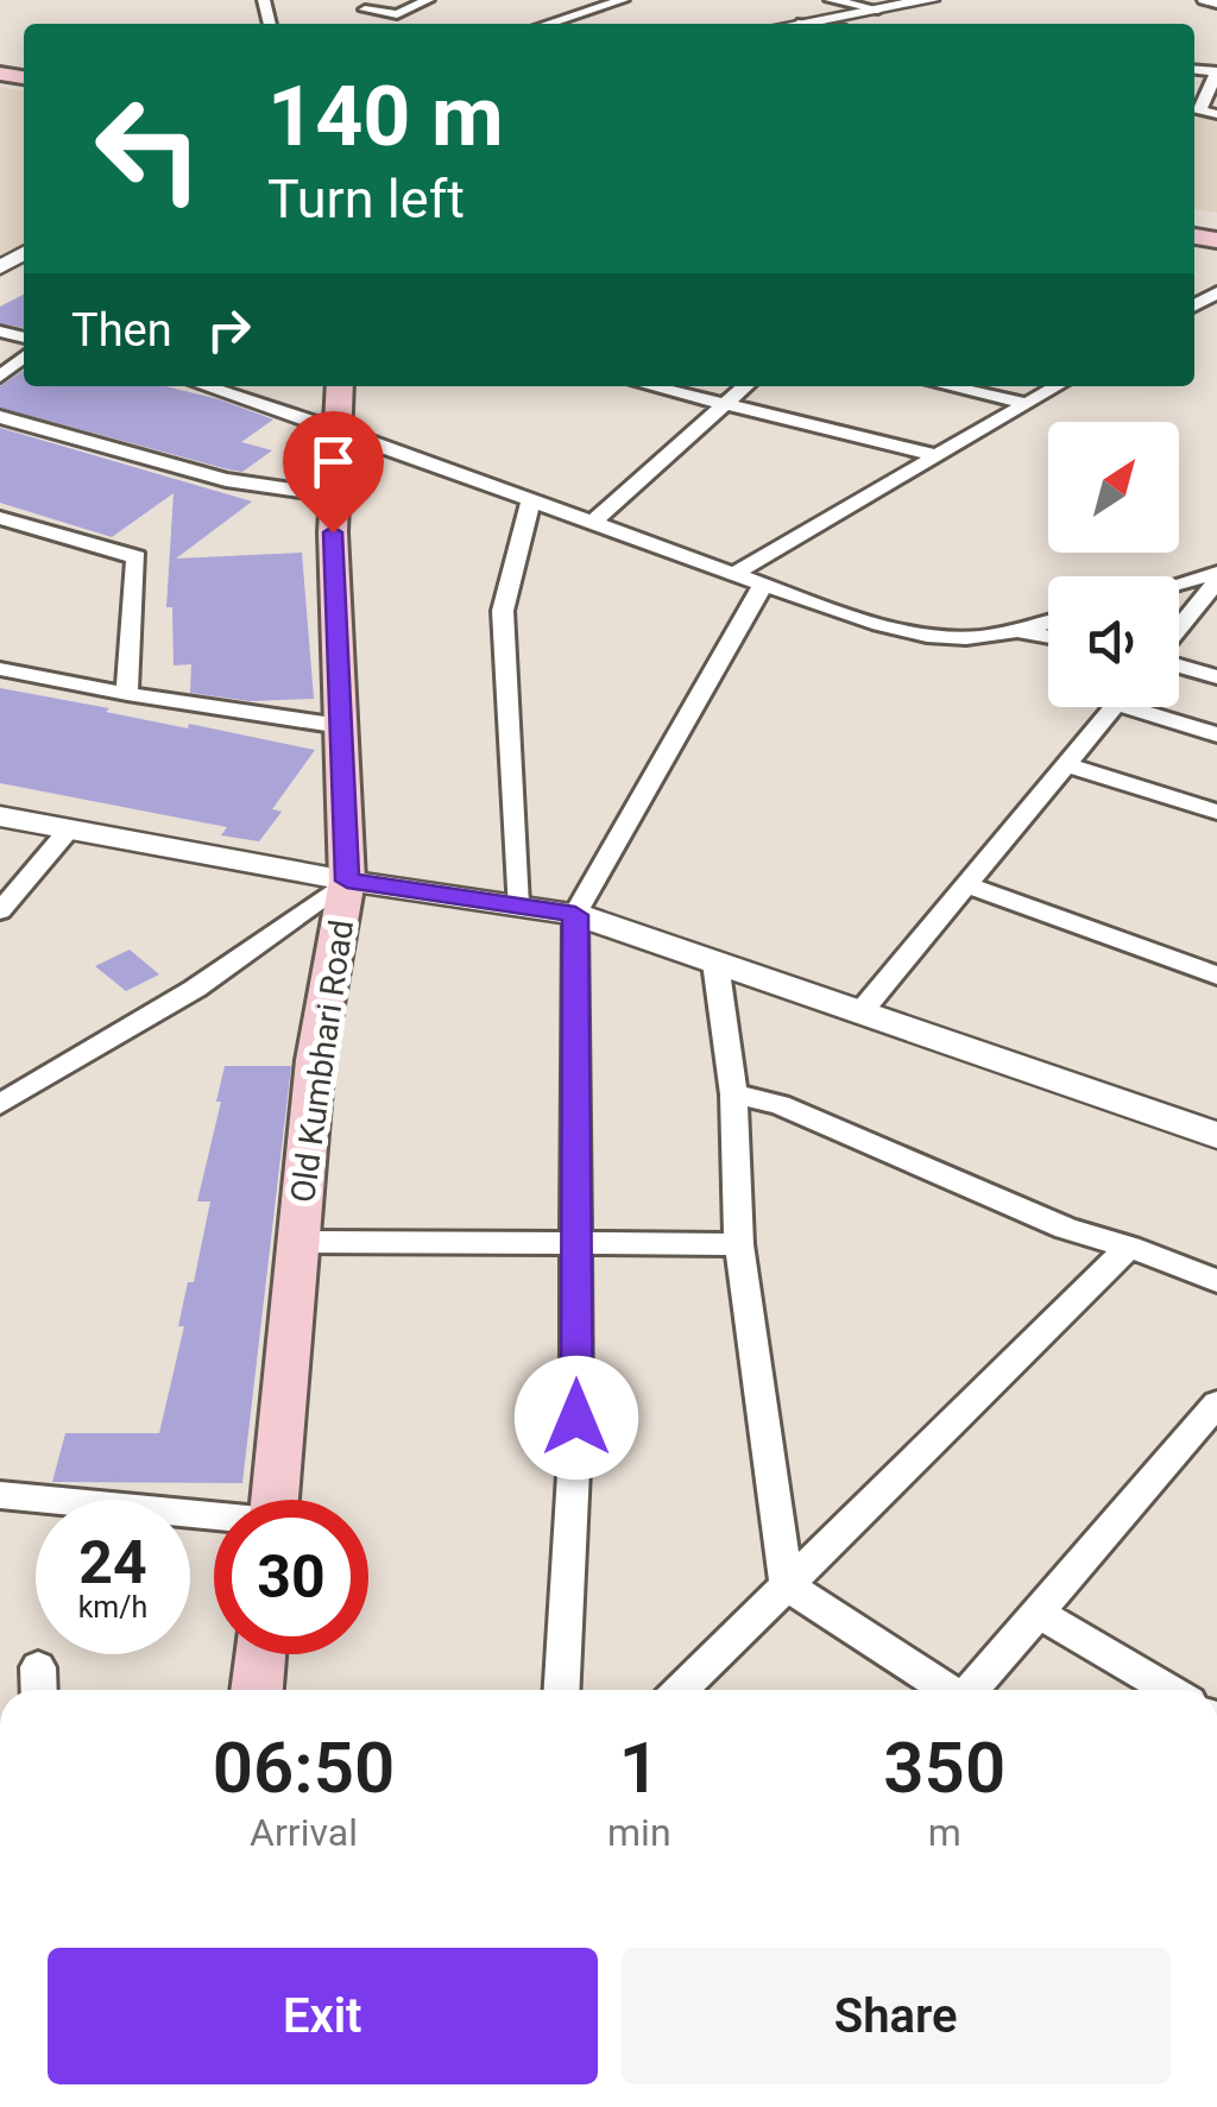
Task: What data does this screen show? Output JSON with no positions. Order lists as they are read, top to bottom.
{
  "streets": {
    "main road": ["Old Kumbhari Road"]
  },
  "north": "top right",
  "page": {
    "turn": ["140 m", "Turn left"],
    "then": "Then",
    "speed": "24 km/h",
    "limit": "30",
    "eta": [
      "06:50",
      "Arrival",
      "1",
      "min",
      "350",
      "m"
    ],
    "buttons": ["Exit", "Share"]
  }
}
